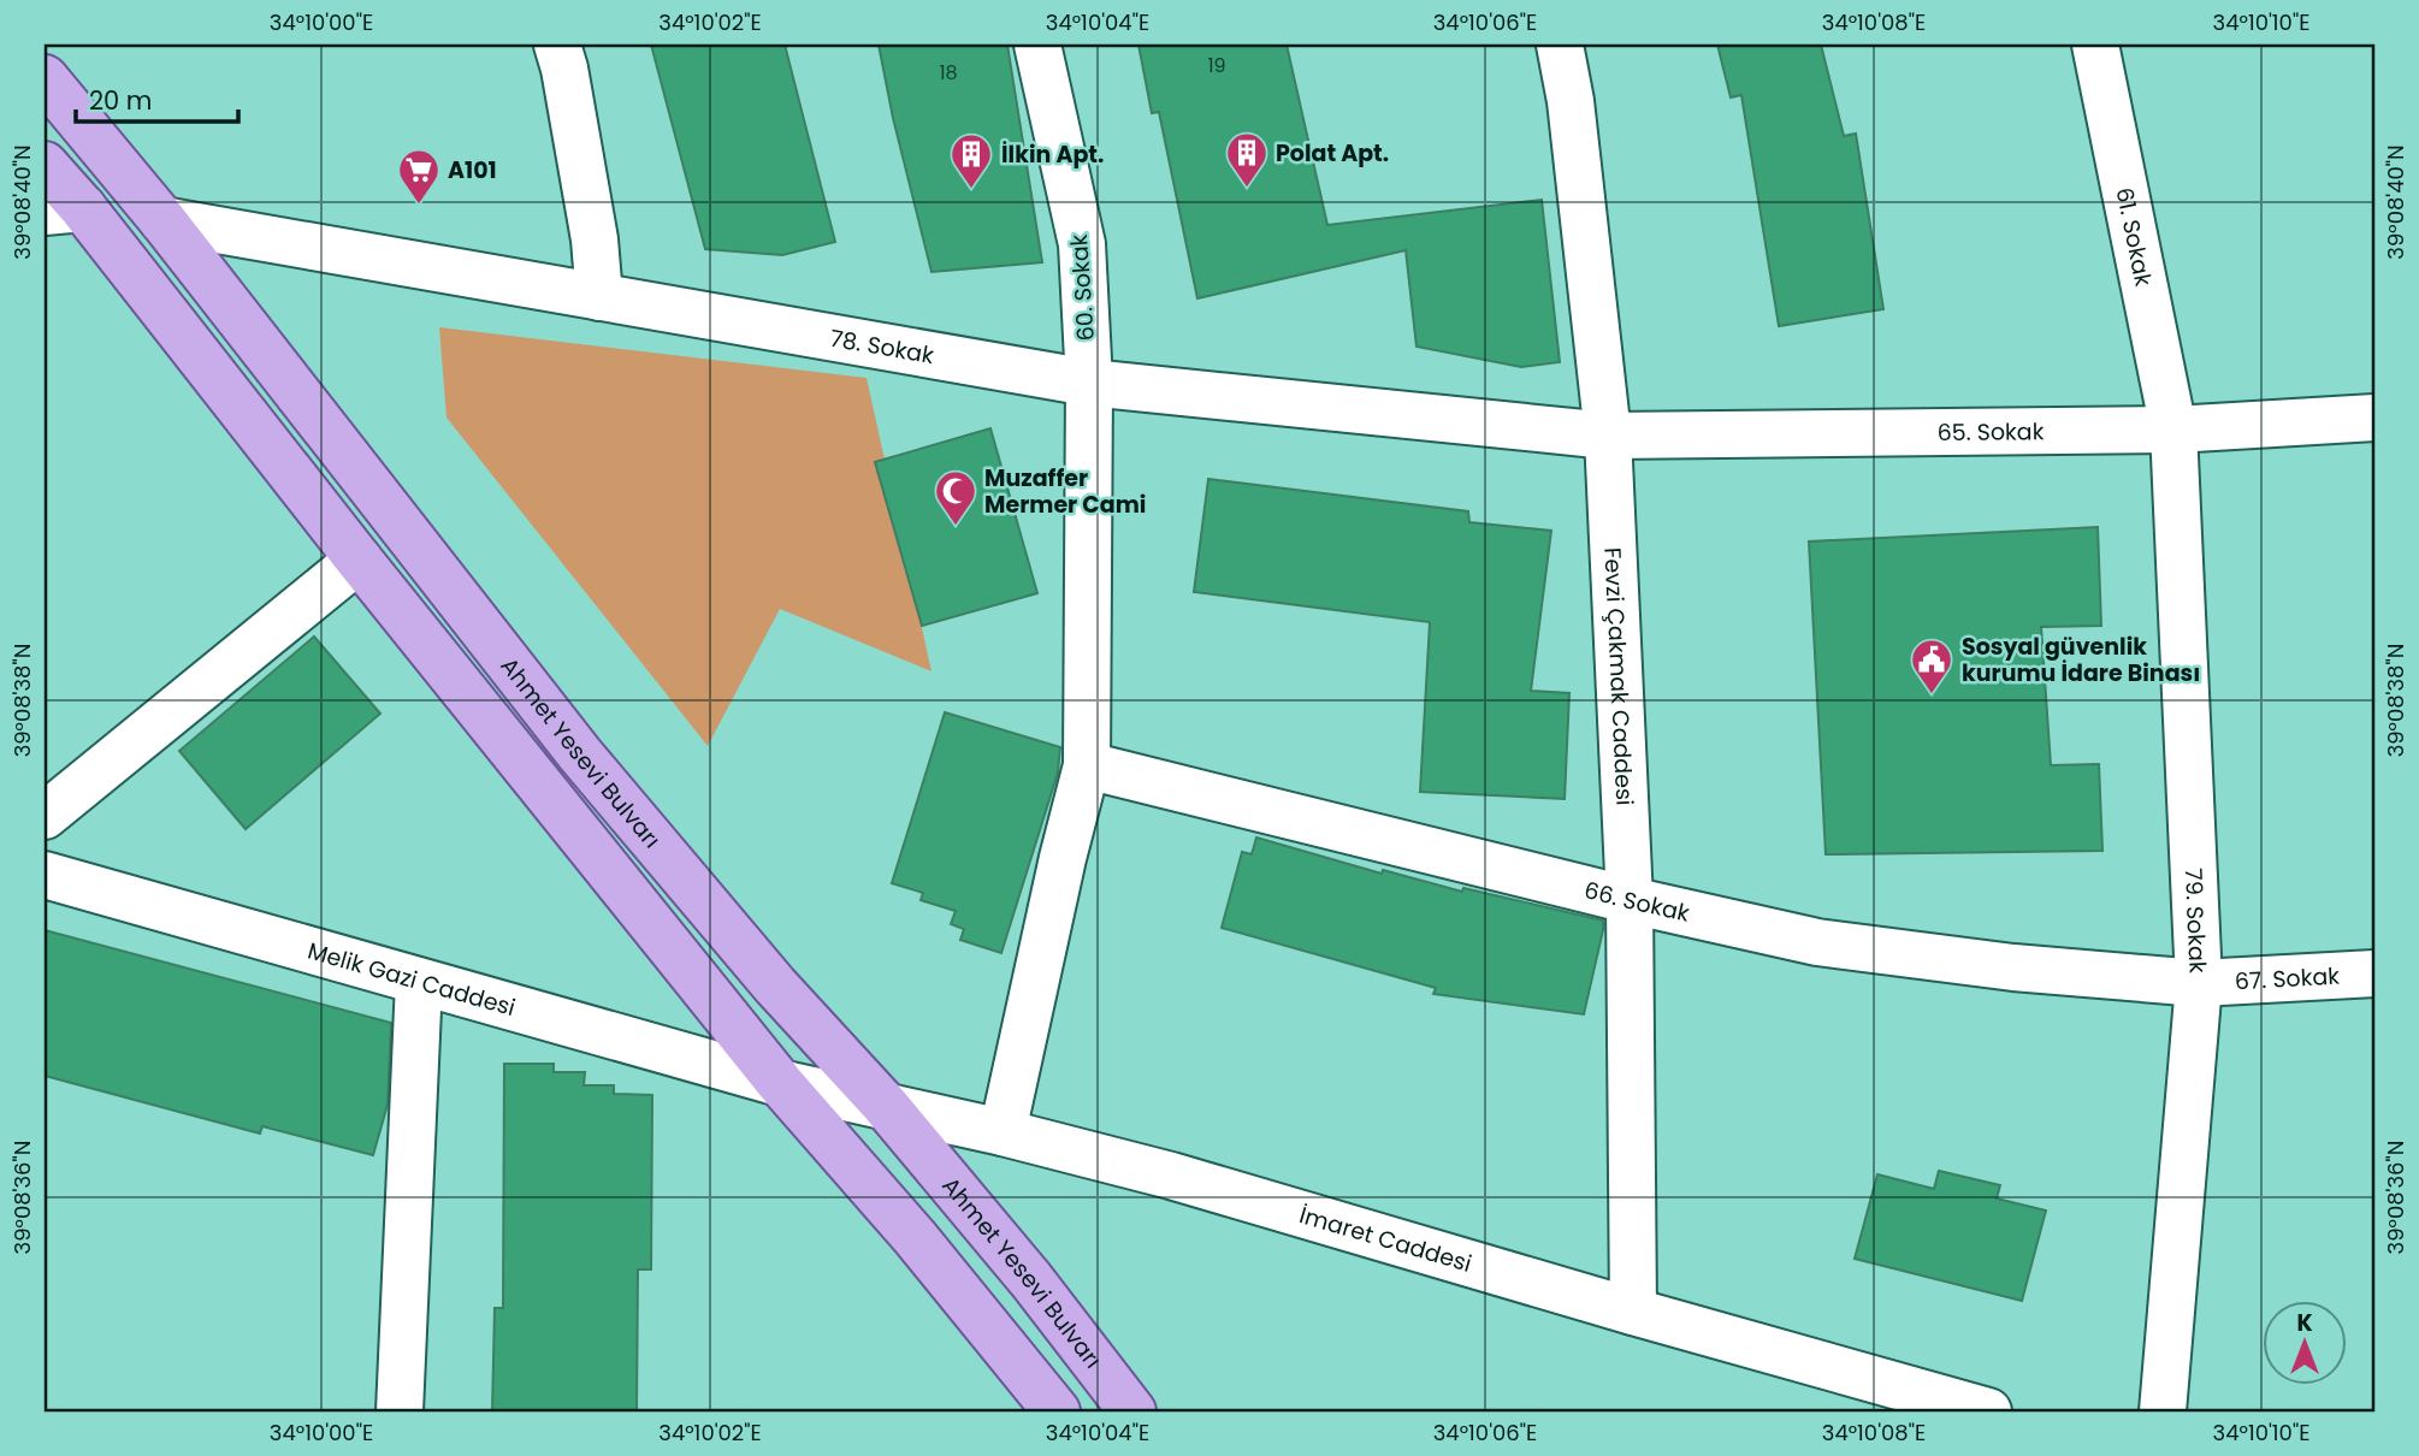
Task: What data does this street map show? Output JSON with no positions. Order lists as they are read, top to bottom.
{
  "streets": {
    "main road": ["Ahmet Yesevi Bulvarı"],
    "street": [
      "61. Sokak",
      "60. Sokak",
      "78. Sokak",
      "65. Sokak",
      "Fevzi Çakmak Caddesi",
      "66. Sokak",
      "79. Sokak",
      "67. Sokak",
      "Melik Gazi Caddesi",
      "İmaret Caddesi"
    ]
  },
  "crossings": [
    ["61. Sokak", "65. Sokak"],
    ["61. Sokak", "79. Sokak"],
    ["60. Sokak", "78. Sokak"],
    ["60. Sokak", "66. Sokak"],
    ["60. Sokak", "İmaret Caddesi"],
    ["78. Sokak", "65. Sokak"],
    ["78. Sokak", "Fevzi Çakmak Caddesi"],
    ["78. Sokak", "Ahmet Yesevi Bulvarı"],
    ["65. Sokak", "Fevzi Çakmak Caddesi"],
    ["65. Sokak", "79. Sokak"],
    ["Fevzi Çakmak Caddesi", "66. Sokak"],
    ["Fevzi Çakmak Caddesi", "İmaret Caddesi"],
    ["Ahmet Yesevi Bulvarı", "İmaret Caddesi"],
    ["66. Sokak", "79. Sokak"],
    ["66. Sokak", "67. Sokak"],
    ["79. Sokak", "67. Sokak"],
    ["Melik Gazi Caddesi", "İmaret Caddesi"]
  ],
  "places": {
    "building": ["Polat Apt.", "İlkin Apt."],
    "supermarket": ["A101"],
    "mosque": ["Muzaffer Mermer Cami"],
    "public building": ["Sosyal güvenlik kurumu İdare Binası"]
  },
  "house_numbers": ["19", "18"],
  "scale_bar": "20 m",
  "north": "top",
  "coordinates": [
    "34°10'00\"E",
    "34°10'02\"E",
    "34°10'04\"E",
    "34°10'06\"E",
    "34°10'08\"E",
    "34°10'10\"E",
    "39°08'40\"N",
    "39°08'38\"N",
    "39°08'36\"N"
  ]
}
